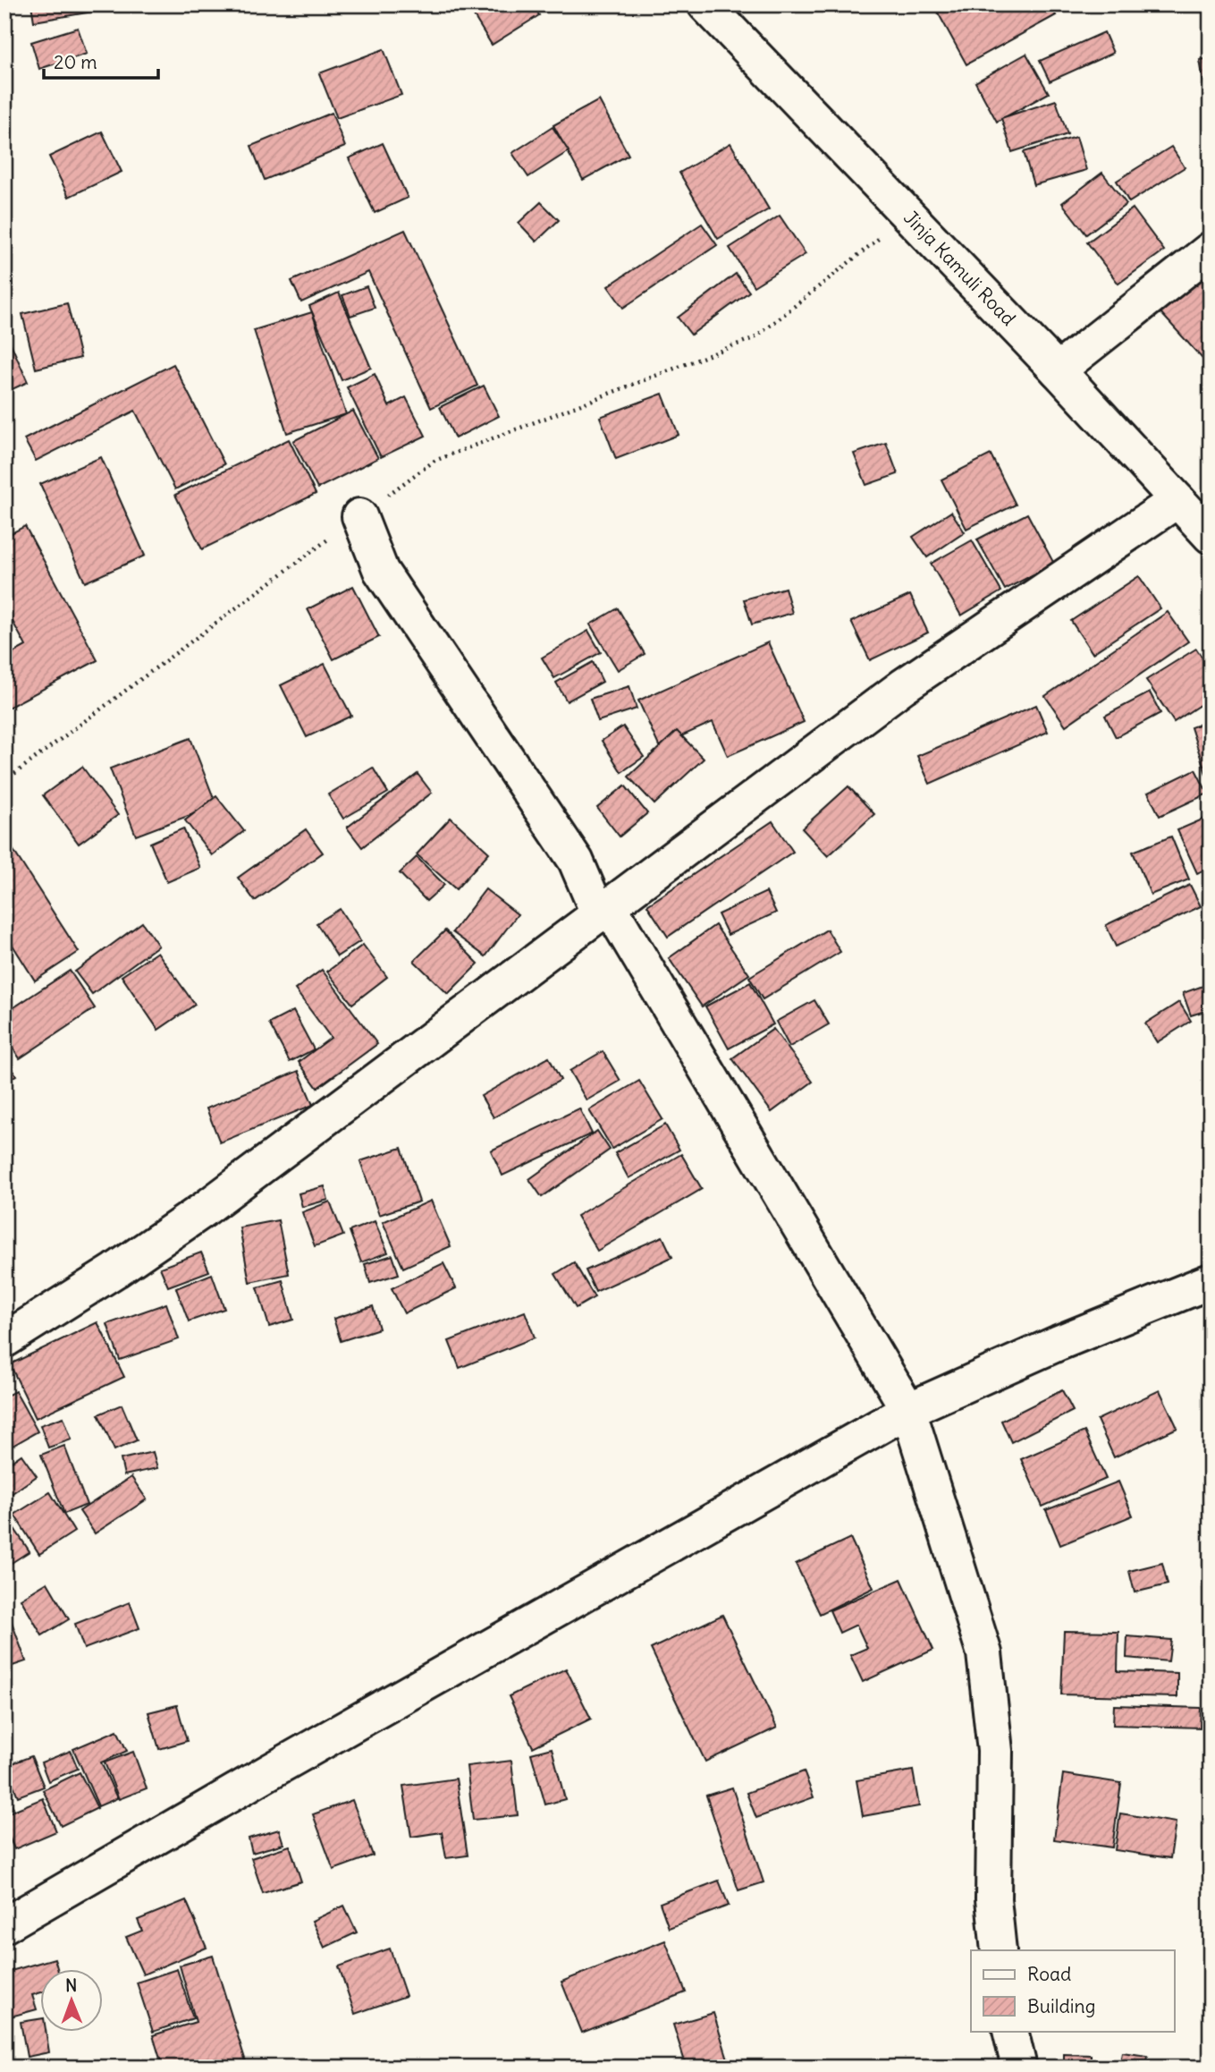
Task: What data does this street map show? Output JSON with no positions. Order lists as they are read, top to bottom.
{
  "streets": {
    "street": ["Jinja Kamuli Road"]
  },
  "legend": ["Road", "Building"],
  "scale_bar": "20 m",
  "north": "top"
}
